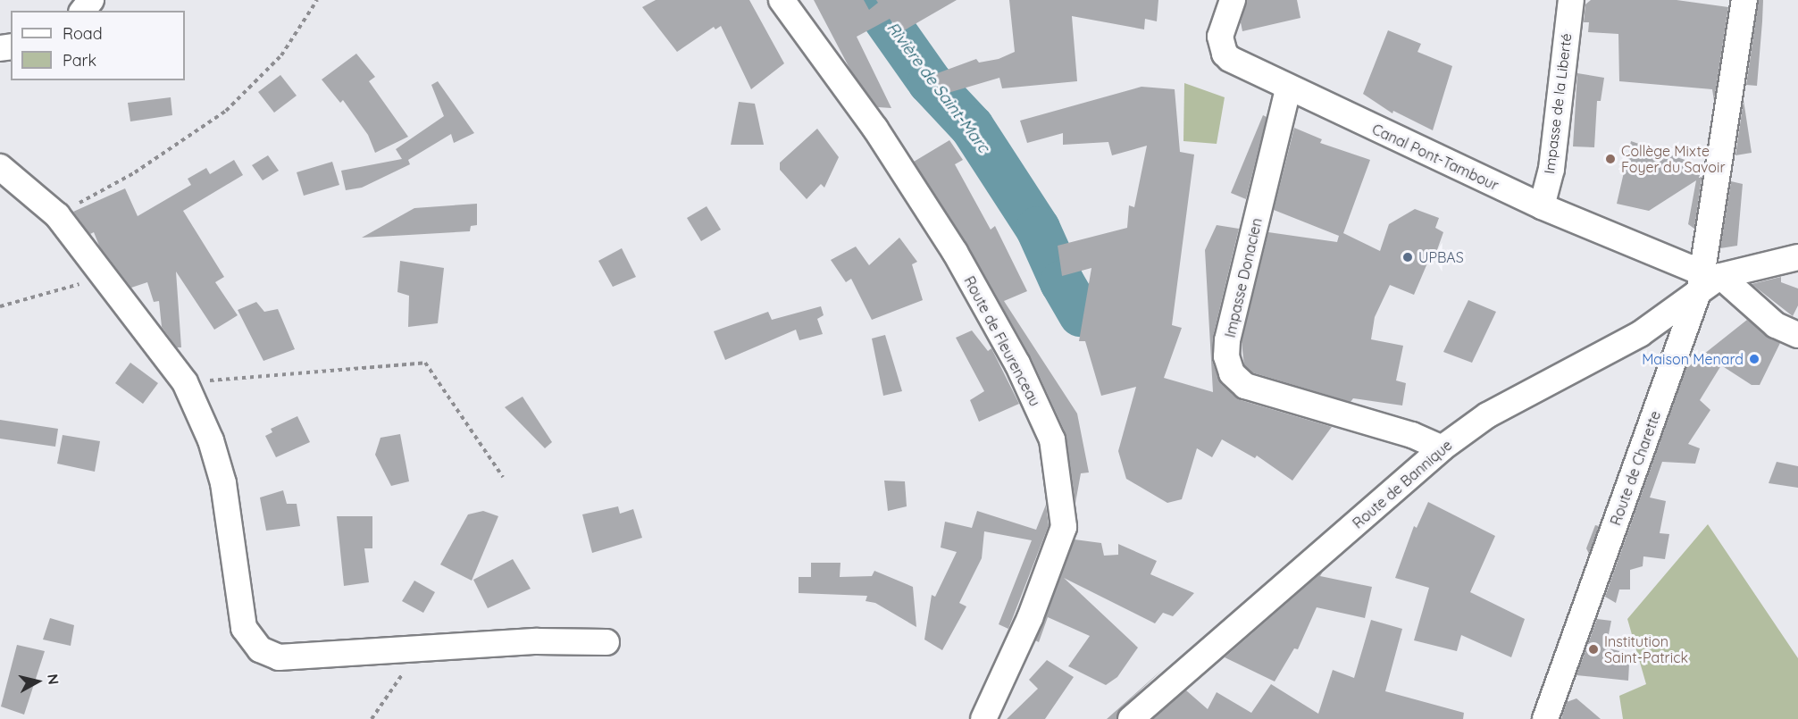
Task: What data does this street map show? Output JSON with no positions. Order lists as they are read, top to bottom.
{
  "streets": {
    "street": [
      "Impasse de la Liberté",
      "Canal Pont-Tambour",
      "Impasse Donacien",
      "Route de Fleurenceau",
      "Route de Charette",
      "Route de Bannique"
    ]
  },
  "crossings": [
    ["Impasse de la Liberté", "Canal Pont-Tambour"],
    ["Canal Pont-Tambour", "Impasse Donacien"],
    ["Canal Pont-Tambour", "Route de Charette"],
    ["Canal Pont-Tambour", "Route de Bannique"],
    ["Impasse Donacien", "Route de Bannique"],
    ["Route de Charette", "Route de Bannique"]
  ],
  "water": ["Rivière de Saint-Marc"],
  "places": [
    "Collège Mixte Foyer du Savoir",
    "UPBAS",
    "Maison Menard",
    "Institution Saint-Patrick"
  ],
  "legend": ["Road", "Park"],
  "north": "right"
}
